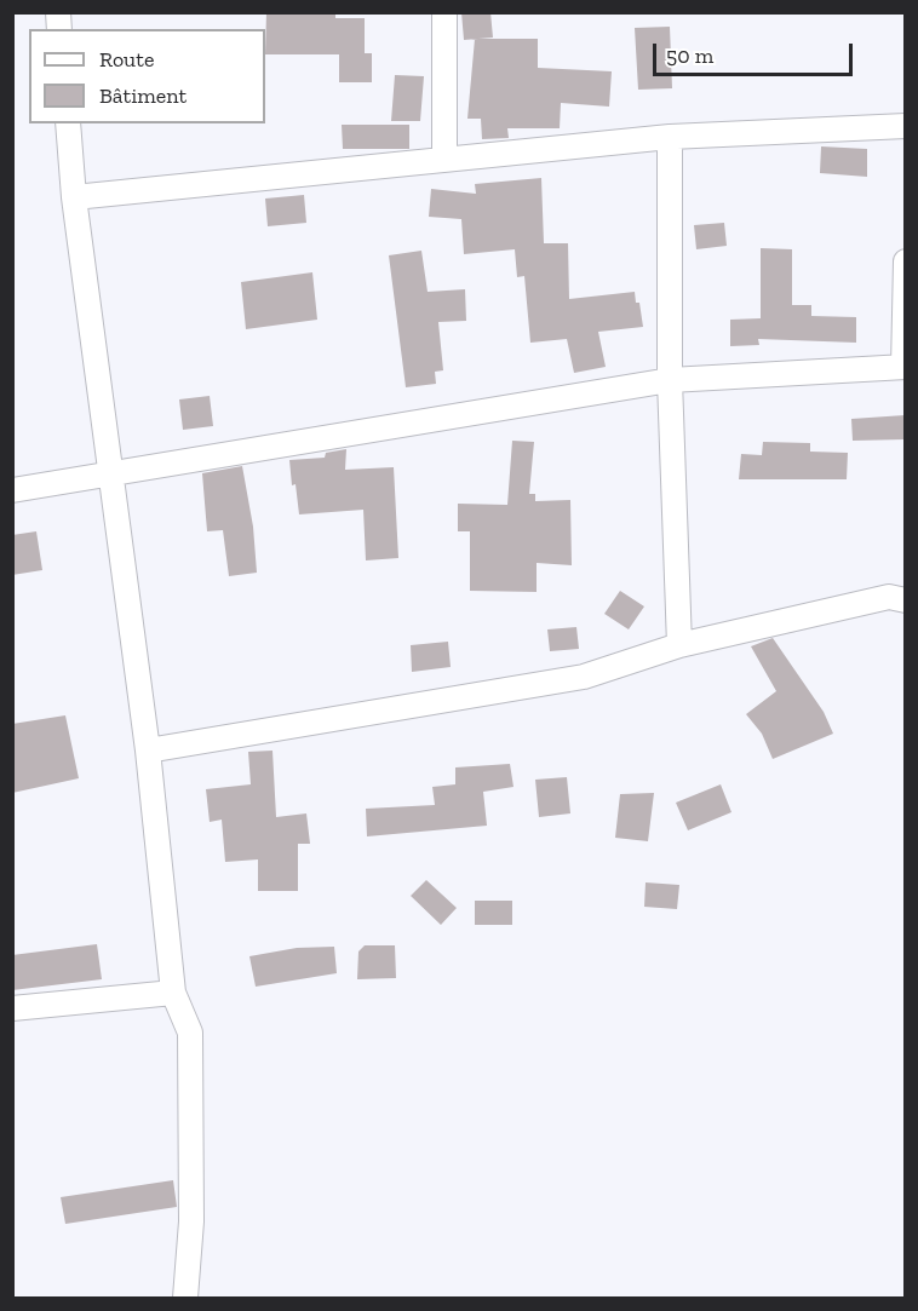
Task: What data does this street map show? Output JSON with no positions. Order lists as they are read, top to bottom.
{
  "legend": ["Route", "Bâtiment"],
  "scale_bar": "50 m"
}
